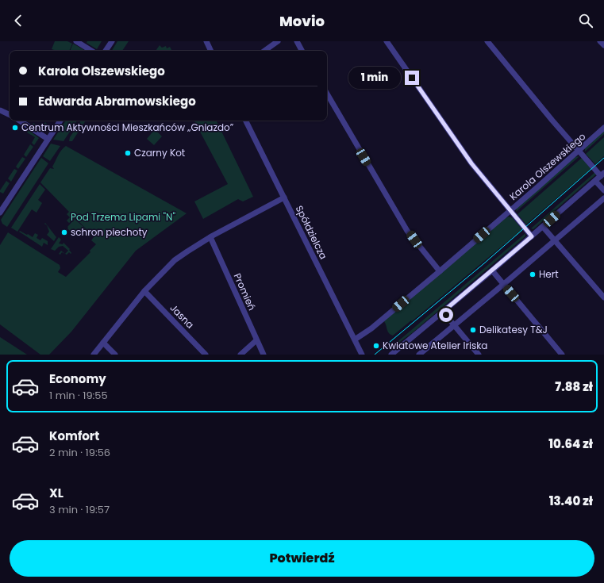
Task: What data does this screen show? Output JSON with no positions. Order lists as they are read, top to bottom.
{
  "streets": {
    "street": [
      "Karola Olszewskiego",
      "Spółdzielcza",
      "Promień",
      "Jasna"
    ]
  },
  "crossings": [
    ["Karola Olszewskiego", "Spółdzielcza"]
  ],
  "parks": ["Pod Trzema Lipami \"N\""],
  "places": [
    "Centrum Aktywności Mieszkańców „Gniazdo”",
    "Czarny Kot",
    "schron piechoty",
    "Hert",
    "Delikatesy T&J",
    "Kwiatowe Atelier Iriska"
  ],
  "page": {
    "header": "Movio",
    "banner": ["Karola Olszewskiego", "Edwarda Abramowskiego"],
    "bubble": "1 min",
    "list": [
      {
        "name": "Economy",
        "note": "1 min · 19:55",
        "value": "7.88 zł"
      },
      {
        "name": "Komfort",
        "note": "2 min · 19:56",
        "value": "10.64 zł"
      },
      {
        "name": "XL",
        "note": "3 min · 19:57",
        "value": "13.40 zł"
      }
    ],
    "buttons": "Potwierdź"
  }
}
